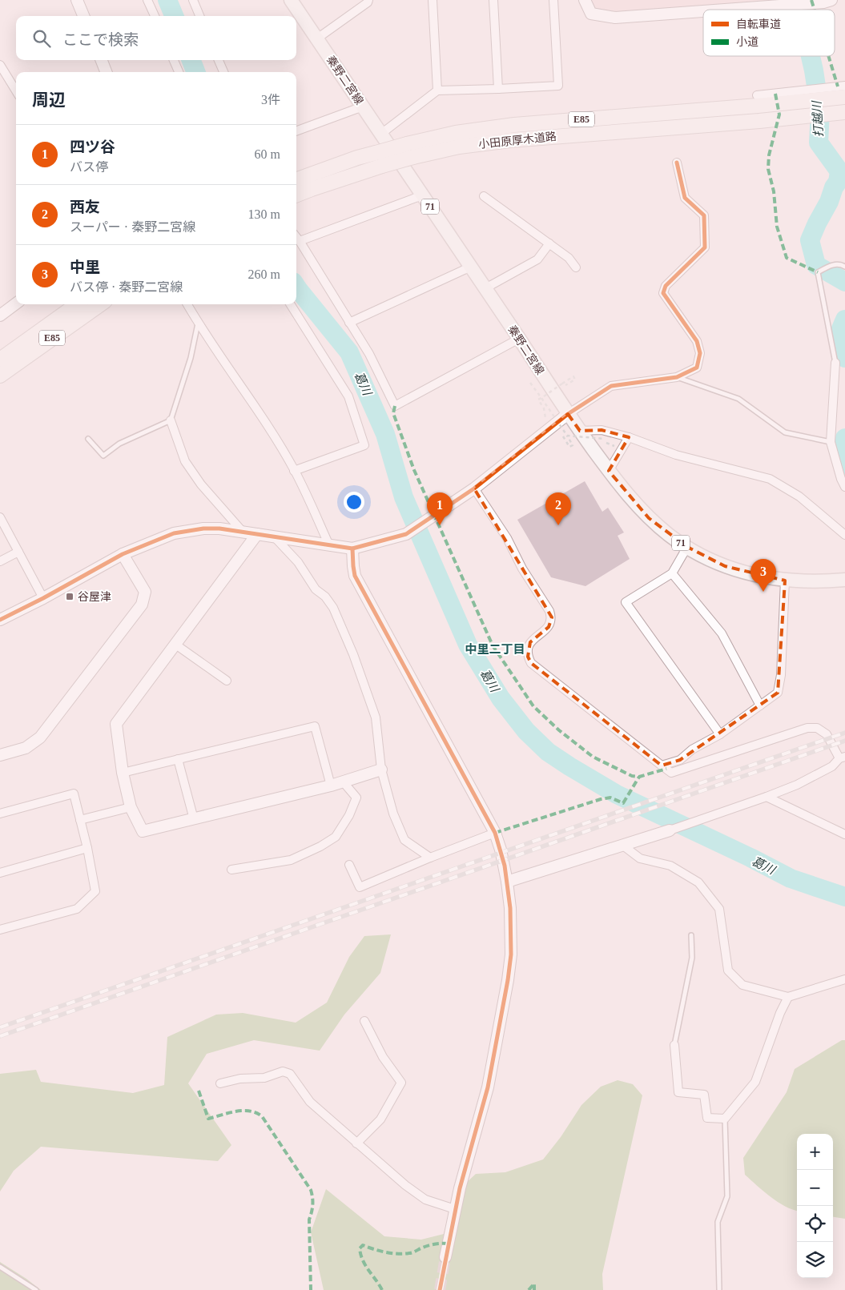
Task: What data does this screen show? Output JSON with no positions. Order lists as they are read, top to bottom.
{
  "streets": {
    "highway": ["E85", "小田原厚木道路"],
    "main road": ["秦野二宮線", "71"]
  },
  "districts": ["中里二丁目"],
  "water": ["打越川", "葛川"],
  "places": {
    "transit": ["谷屋津"]
  },
  "legend": ["自転車道", "小道"],
  "page": {
    "search": "ここで検索",
    "heading": ["周辺", "3件"],
    "list": [
      {
        "mark": "1",
        "name": "四ツ谷",
        "note": "バス停",
        "value": "60 m"
      },
      {
        "mark": "2",
        "name": "西友",
        "note": "スーパー · 秦野二宮線",
        "value": "130 m"
      },
      {
        "mark": "3",
        "name": "中里",
        "note": "バス停 · 秦野二宮線",
        "value": "260 m"
      }
    ],
    "pins": ["1", "2", "3"],
    "map_buttons": ["+", "−"]
  }
}
